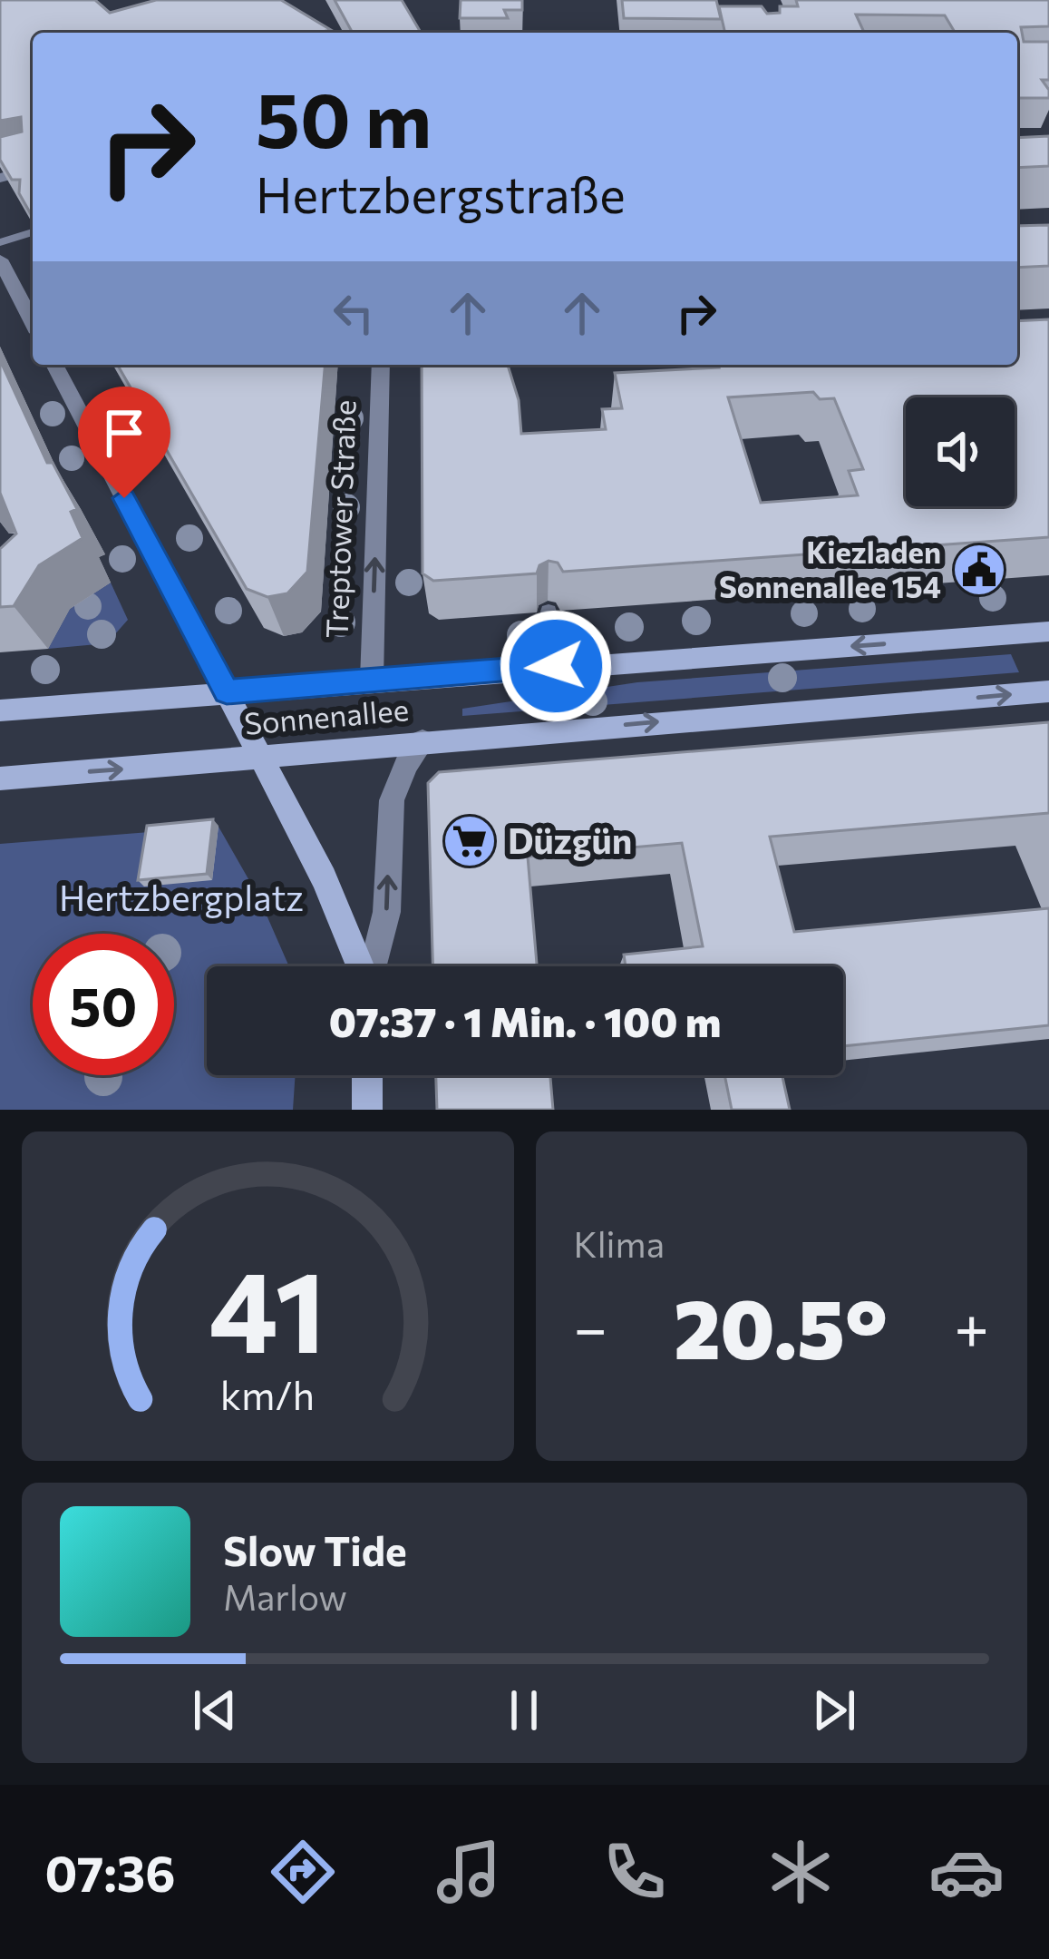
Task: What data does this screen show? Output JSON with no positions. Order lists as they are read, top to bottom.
{
  "streets": {
    "main road": ["Sonnenallee"],
    "street": ["Treptower Straße"]
  },
  "crossings": [
    ["Treptower Straße", "Sonnenallee"]
  ],
  "one_way": ["Treptower Straße"],
  "parks": ["Hertzbergplatz"],
  "places": {
    "public building": ["Kiezladen Sonnenallee 154"],
    "supermarket": ["Düzgün"]
  },
  "page": {
    "turn": ["50 m", "Hertzbergstraße"],
    "limit": "50",
    "trip": "07:37 · 1 Min. · 100 m",
    "tile": "Klima",
    "heat": ["−", "20.5°", "+"],
    "song": ["Slow Tide", "Marlow"],
    "tabs": "07:36",
    "gauge": ["41", "km/h"]
  }
}
